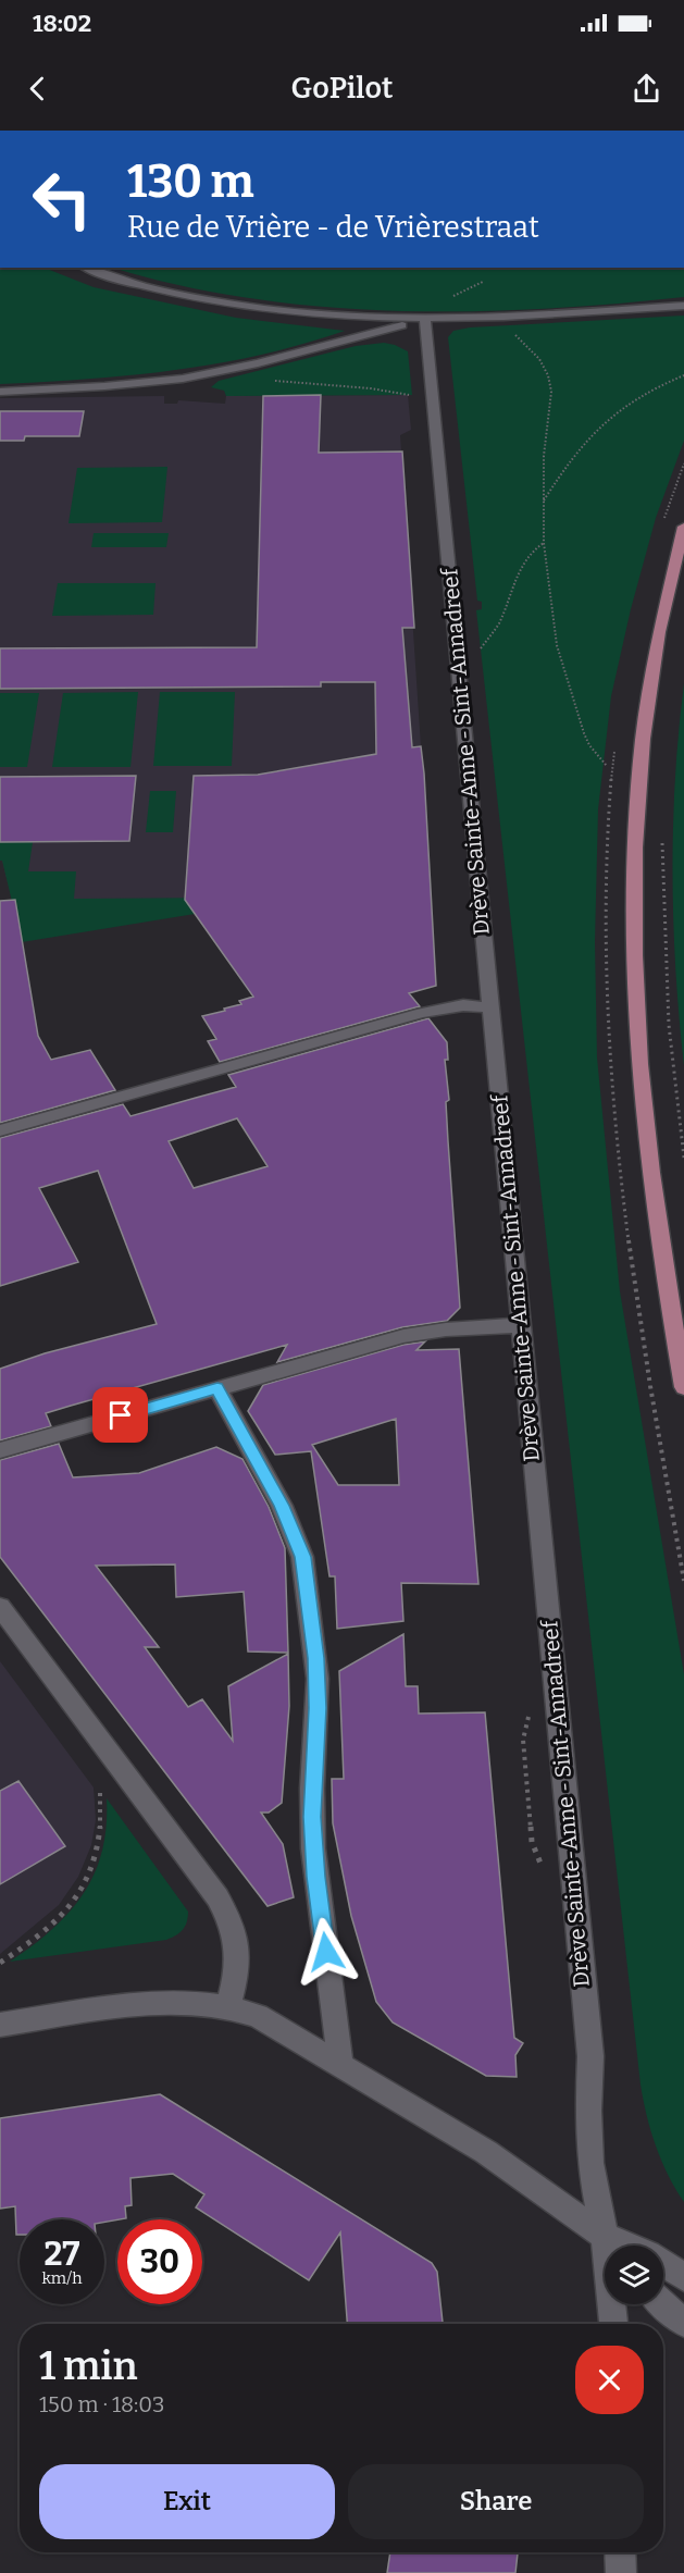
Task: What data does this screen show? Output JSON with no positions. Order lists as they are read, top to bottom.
{
  "streets": {
    "street": ["Drève Sainte-Anne - Sint-Annadreef"]
  },
  "page": {
    "status": "18:02",
    "header": "GoPilot",
    "turn": ["130 m", "Rue de Vrière - de Vrièrestraat"],
    "speed": "27 km/h",
    "limit": "30",
    "heading": ["1 min", "150 m · 18:03"],
    "buttons": ["Exit", "Share"]
  }
}
